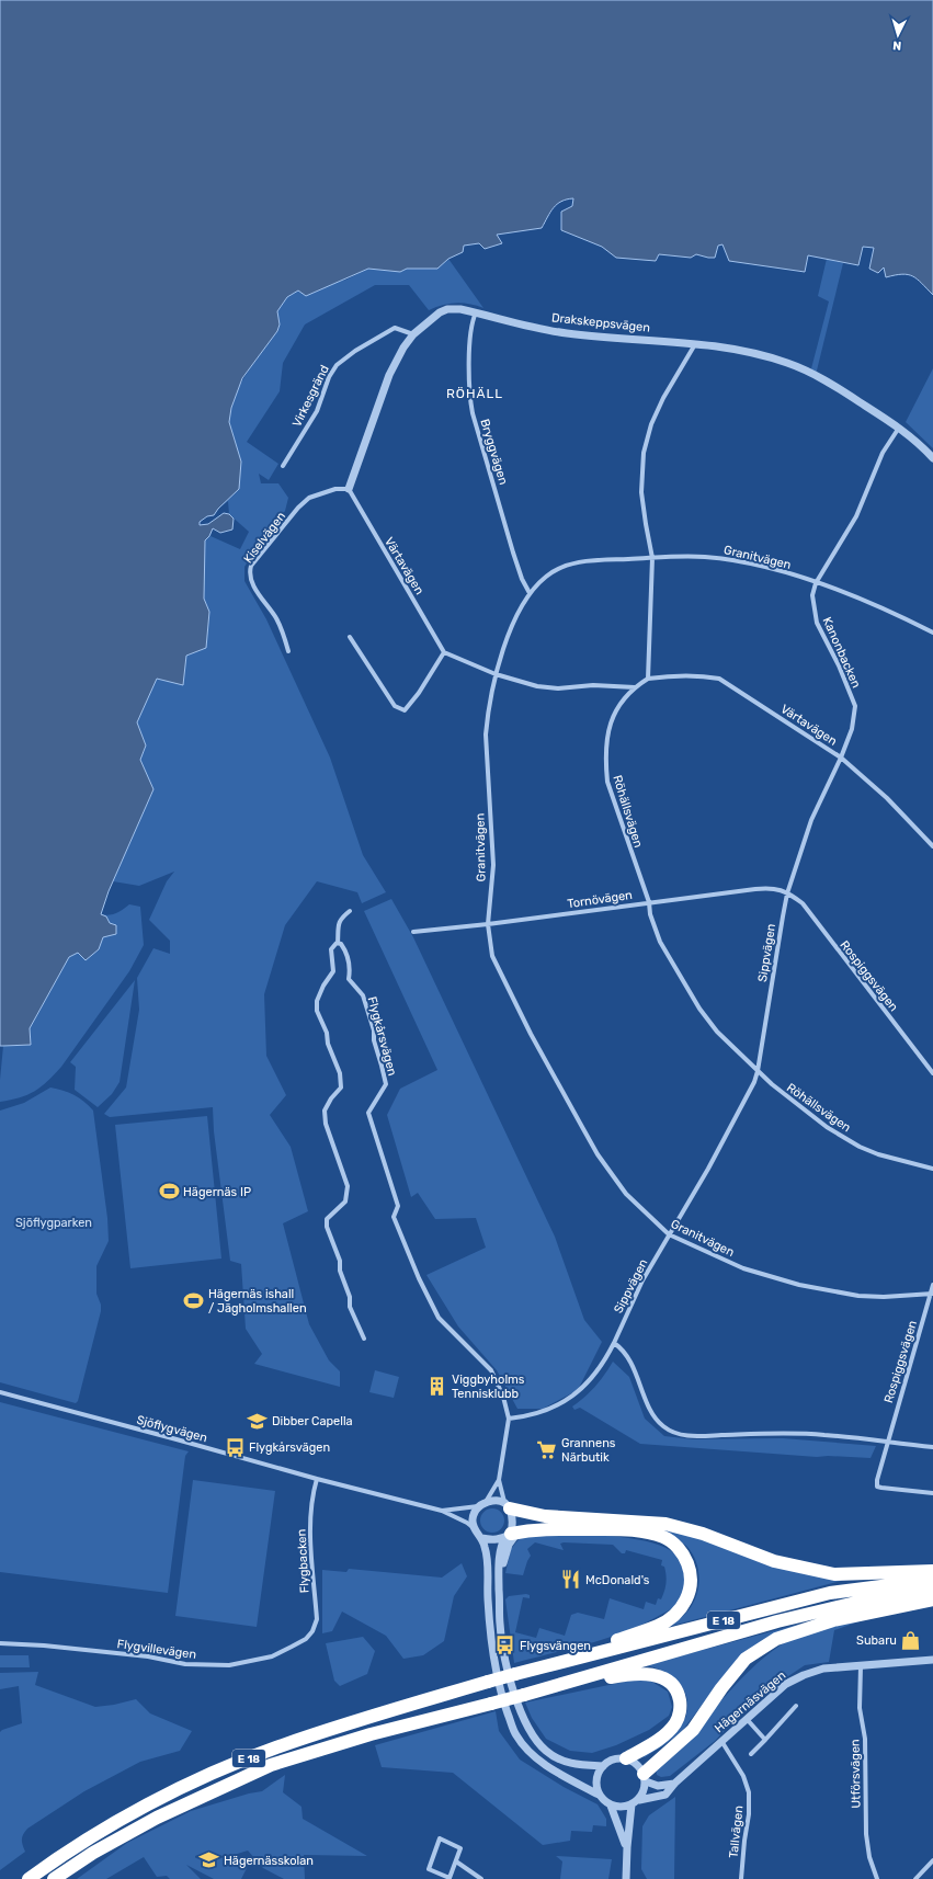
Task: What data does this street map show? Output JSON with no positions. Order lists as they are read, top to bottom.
{
  "streets": {
    "highway": ["E 18"],
    "street": [
      "Drakskeppsvägen",
      "Virkesgränd",
      "Bryggvägen",
      "Kiselvägen",
      "Granitvägen",
      "Värtavägen",
      "Kanonbacken",
      "Röhällsvägen",
      "Tornövägen",
      "Sippvägen",
      "Rospiggsvägen",
      "Flygkårsvägen",
      "Sjöflygvägen",
      "Flygbacken",
      "Flygvillevägen",
      "Hägernäsvägen",
      "Utförsvägen",
      "Tallvägen"
    ]
  },
  "crossings": [
    ["Drakskeppsvägen", "Virkesgränd"],
    ["Drakskeppsvägen", "Bryggvägen"],
    ["Drakskeppsvägen", "Kiselvägen"],
    ["Drakskeppsvägen", "Värtavägen"],
    ["Drakskeppsvägen", "Kanonbacken"],
    ["Bryggvägen", "Granitvägen"],
    ["Kiselvägen", "Värtavägen"],
    ["Granitvägen", "Kanonbacken"],
    ["Granitvägen", "Tornövägen"],
    ["Granitvägen", "Sippvägen"],
    ["Granitvägen", "Rospiggsvägen"],
    ["Värtavägen", "Kanonbacken"],
    ["Värtavägen", "Röhällsvägen"],
    ["Kanonbacken", "Tornövägen"],
    ["Kanonbacken", "Sippvägen"],
    ["Kanonbacken", "Rospiggsvägen"],
    ["Röhällsvägen", "Tornövägen"],
    ["Röhällsvägen", "Sippvägen"],
    ["Tornövägen", "Sippvägen"],
    ["Tornövägen", "Rospiggsvägen"],
    ["Sippvägen", "Rospiggsvägen"],
    ["Sippvägen", "Flygkårsvägen"],
    ["Flygkårsvägen", "Sjöflygvägen"],
    ["Sjöflygvägen", "Flygbacken"],
    ["Flygbacken", "Flygvillevägen"],
    ["Hägernäsvägen", "Utförsvägen"],
    ["Hägernäsvägen", "Tallvägen"]
  ],
  "districts": ["RÖHÄLL"],
  "parks": ["Sjöflygparken"],
  "places": {
    "sports": ["Hägernäs IP", "Hägernäs ishall / Jägholmshallen"],
    "building": ["Viggbyholms Tennisklubb"],
    "school or university": ["Dibber Capella", "Hägernässkolan"],
    "bus stop": ["Flygkårsvägen", "Flygsvängen"],
    "supermarket": ["Grannens Närbutik"],
    "restaurant": ["McDonald's"],
    "shop": ["Subaru"]
  },
  "north": "bottom"
}
